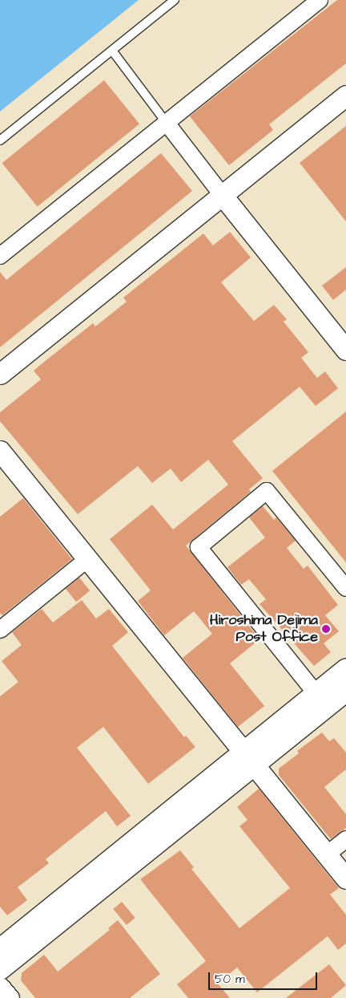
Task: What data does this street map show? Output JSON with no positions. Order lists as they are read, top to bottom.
{
  "places": ["Hiroshima Dejima Post Office"],
  "scale_bar": "50 m"
}
